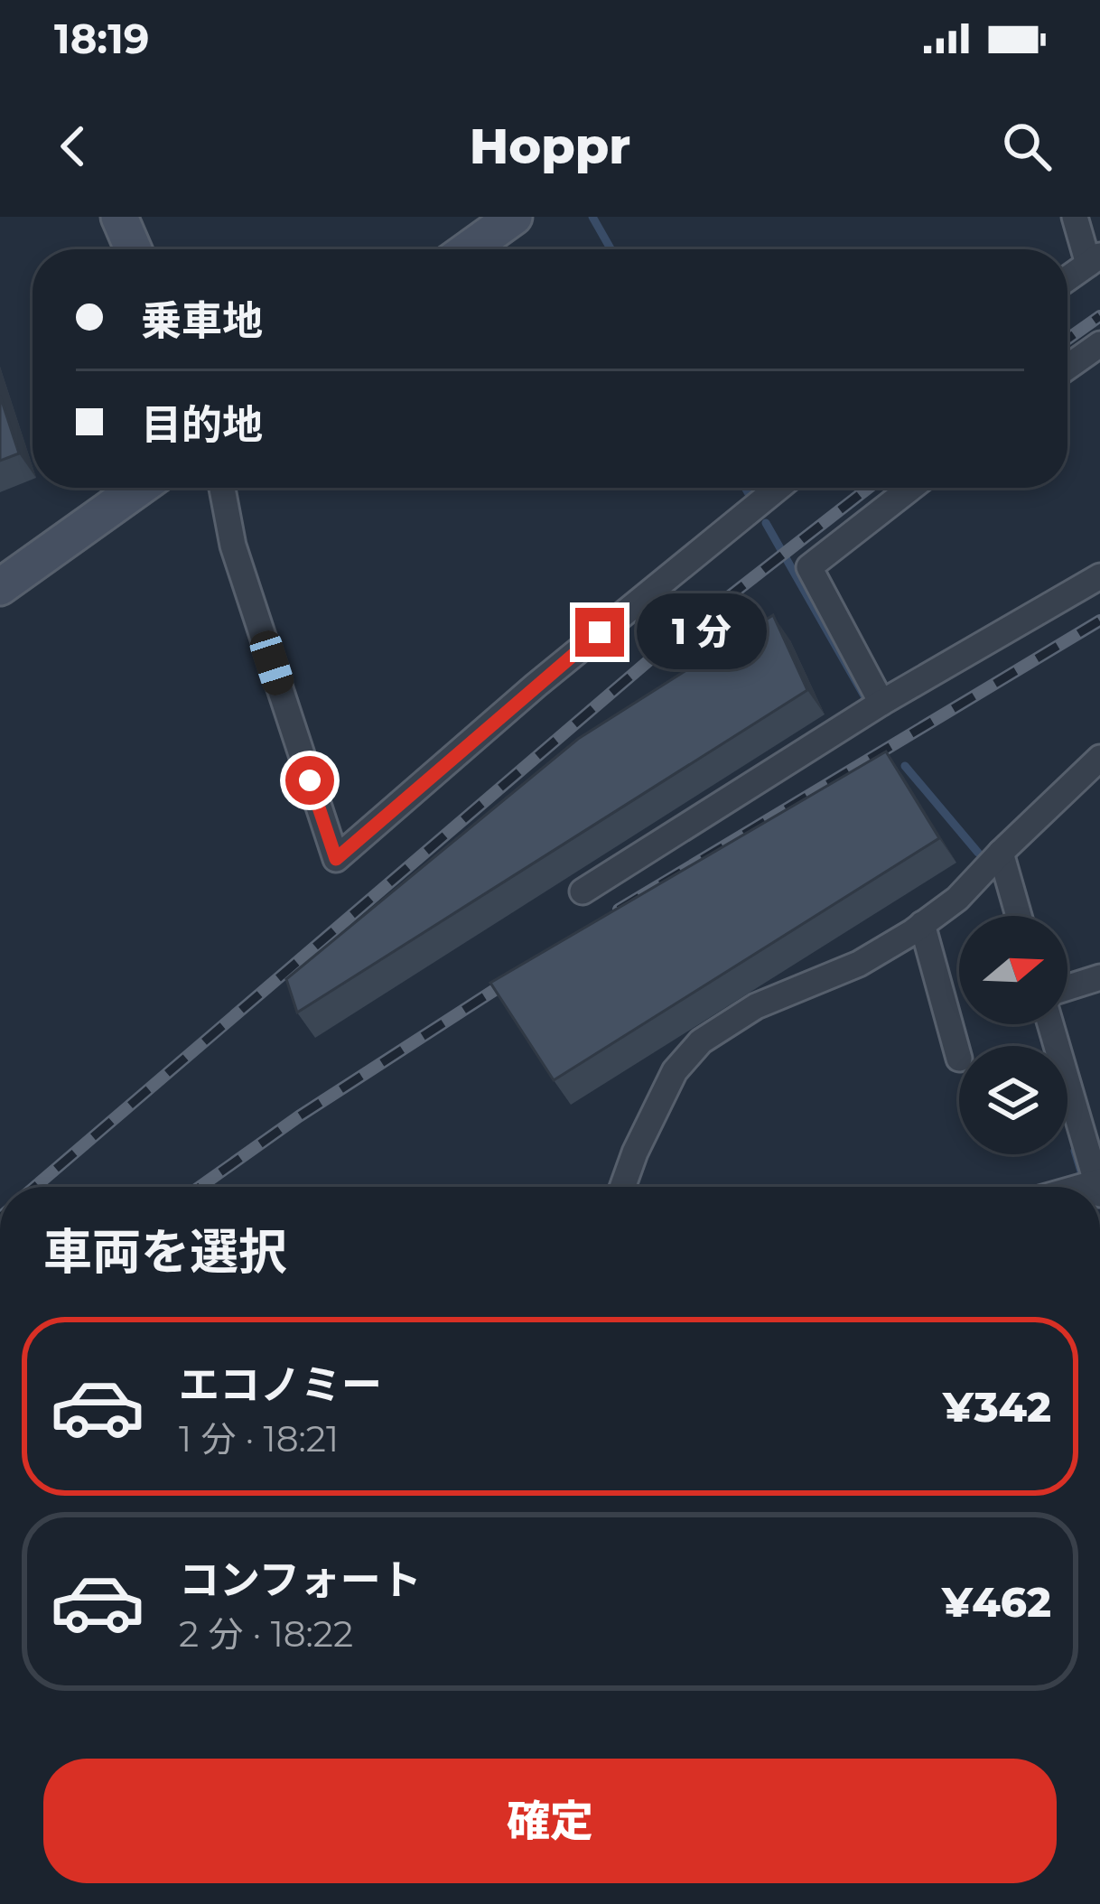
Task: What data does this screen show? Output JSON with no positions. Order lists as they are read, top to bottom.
{
  "north": "right",
  "page": {
    "status": "18:19",
    "header": "Hoppr",
    "banner": ["乗車地", "目的地"],
    "bubble": "1 分",
    "heading": "車両を選択",
    "list": [
      {
        "name": "エコノミー",
        "note": "1 分 · 18:21",
        "value": "¥342"
      },
      {
        "name": "コンフォート",
        "note": "2 分 · 18:22",
        "value": "¥462"
      }
    ],
    "buttons": "確定"
  }
}
